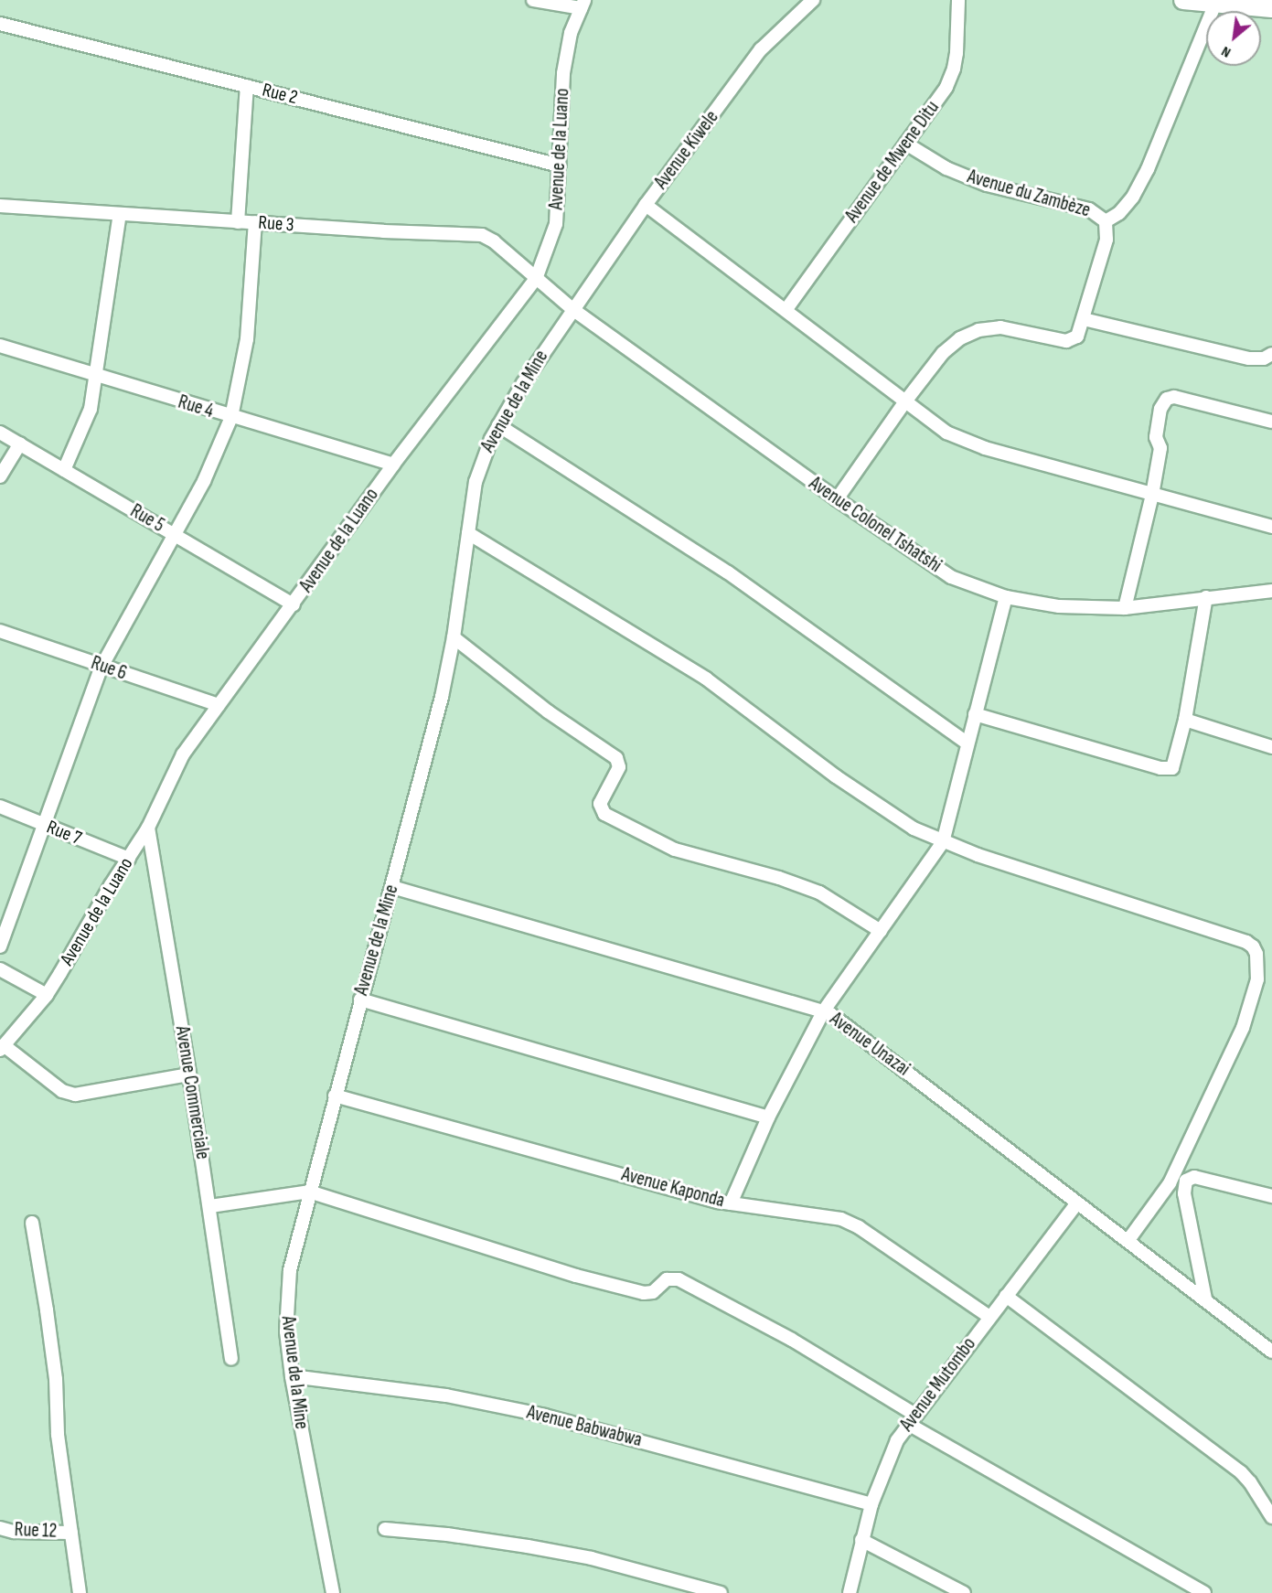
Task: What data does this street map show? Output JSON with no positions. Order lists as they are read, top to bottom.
{
  "streets": {
    "street": [
      "Rue 2",
      "Avenue de la Luano",
      "Avenue Kiwele",
      "Avenue de Mwene Ditu",
      "Avenue du Zambèze",
      "Rue 3",
      "Avenue de la Mine",
      "Rue 4",
      "Rue 5",
      "Avenue Colonel Tshatshi",
      "Rue 6",
      "Rue 7",
      "Avenue Unazai",
      "Avenue Commerciale",
      "Avenue Kaponda",
      "Avenue Mutombo",
      "Avenue Babwabwa",
      "Rue 12"
    ]
  },
  "crossings": [
    ["Rue 2", "Avenue de la Luano"],
    ["Avenue de la Luano", "Rue 3"],
    ["Avenue de la Luano", "Rue 4"],
    ["Avenue de la Luano", "Rue 5"],
    ["Avenue de la Luano", "Avenue Colonel Tshatshi"],
    ["Avenue de la Luano", "Rue 6"],
    ["Avenue de la Luano", "Rue 7"],
    ["Avenue de la Luano", "Avenue Commerciale"],
    ["Avenue Kiwele", "Avenue de la Mine"],
    ["Avenue Kiwele", "Avenue Colonel Tshatshi"],
    ["Avenue de Mwene Ditu", "Avenue du Zambèze"],
    ["Avenue du Zambèze", "Avenue Colonel Tshatshi"],
    ["Rue 3", "Avenue Colonel Tshatshi"],
    ["Avenue de la Mine", "Avenue Colonel Tshatshi"],
    ["Avenue de la Mine", "Avenue Unazai"],
    ["Avenue de la Mine", "Avenue Kaponda"],
    ["Avenue de la Mine", "Avenue Babwabwa"],
    ["Avenue Unazai", "Avenue Mutombo"],
    ["Avenue Kaponda", "Avenue Mutombo"],
    ["Avenue Mutombo", "Avenue Babwabwa"]
  ],
  "north": "bottom left"
}
